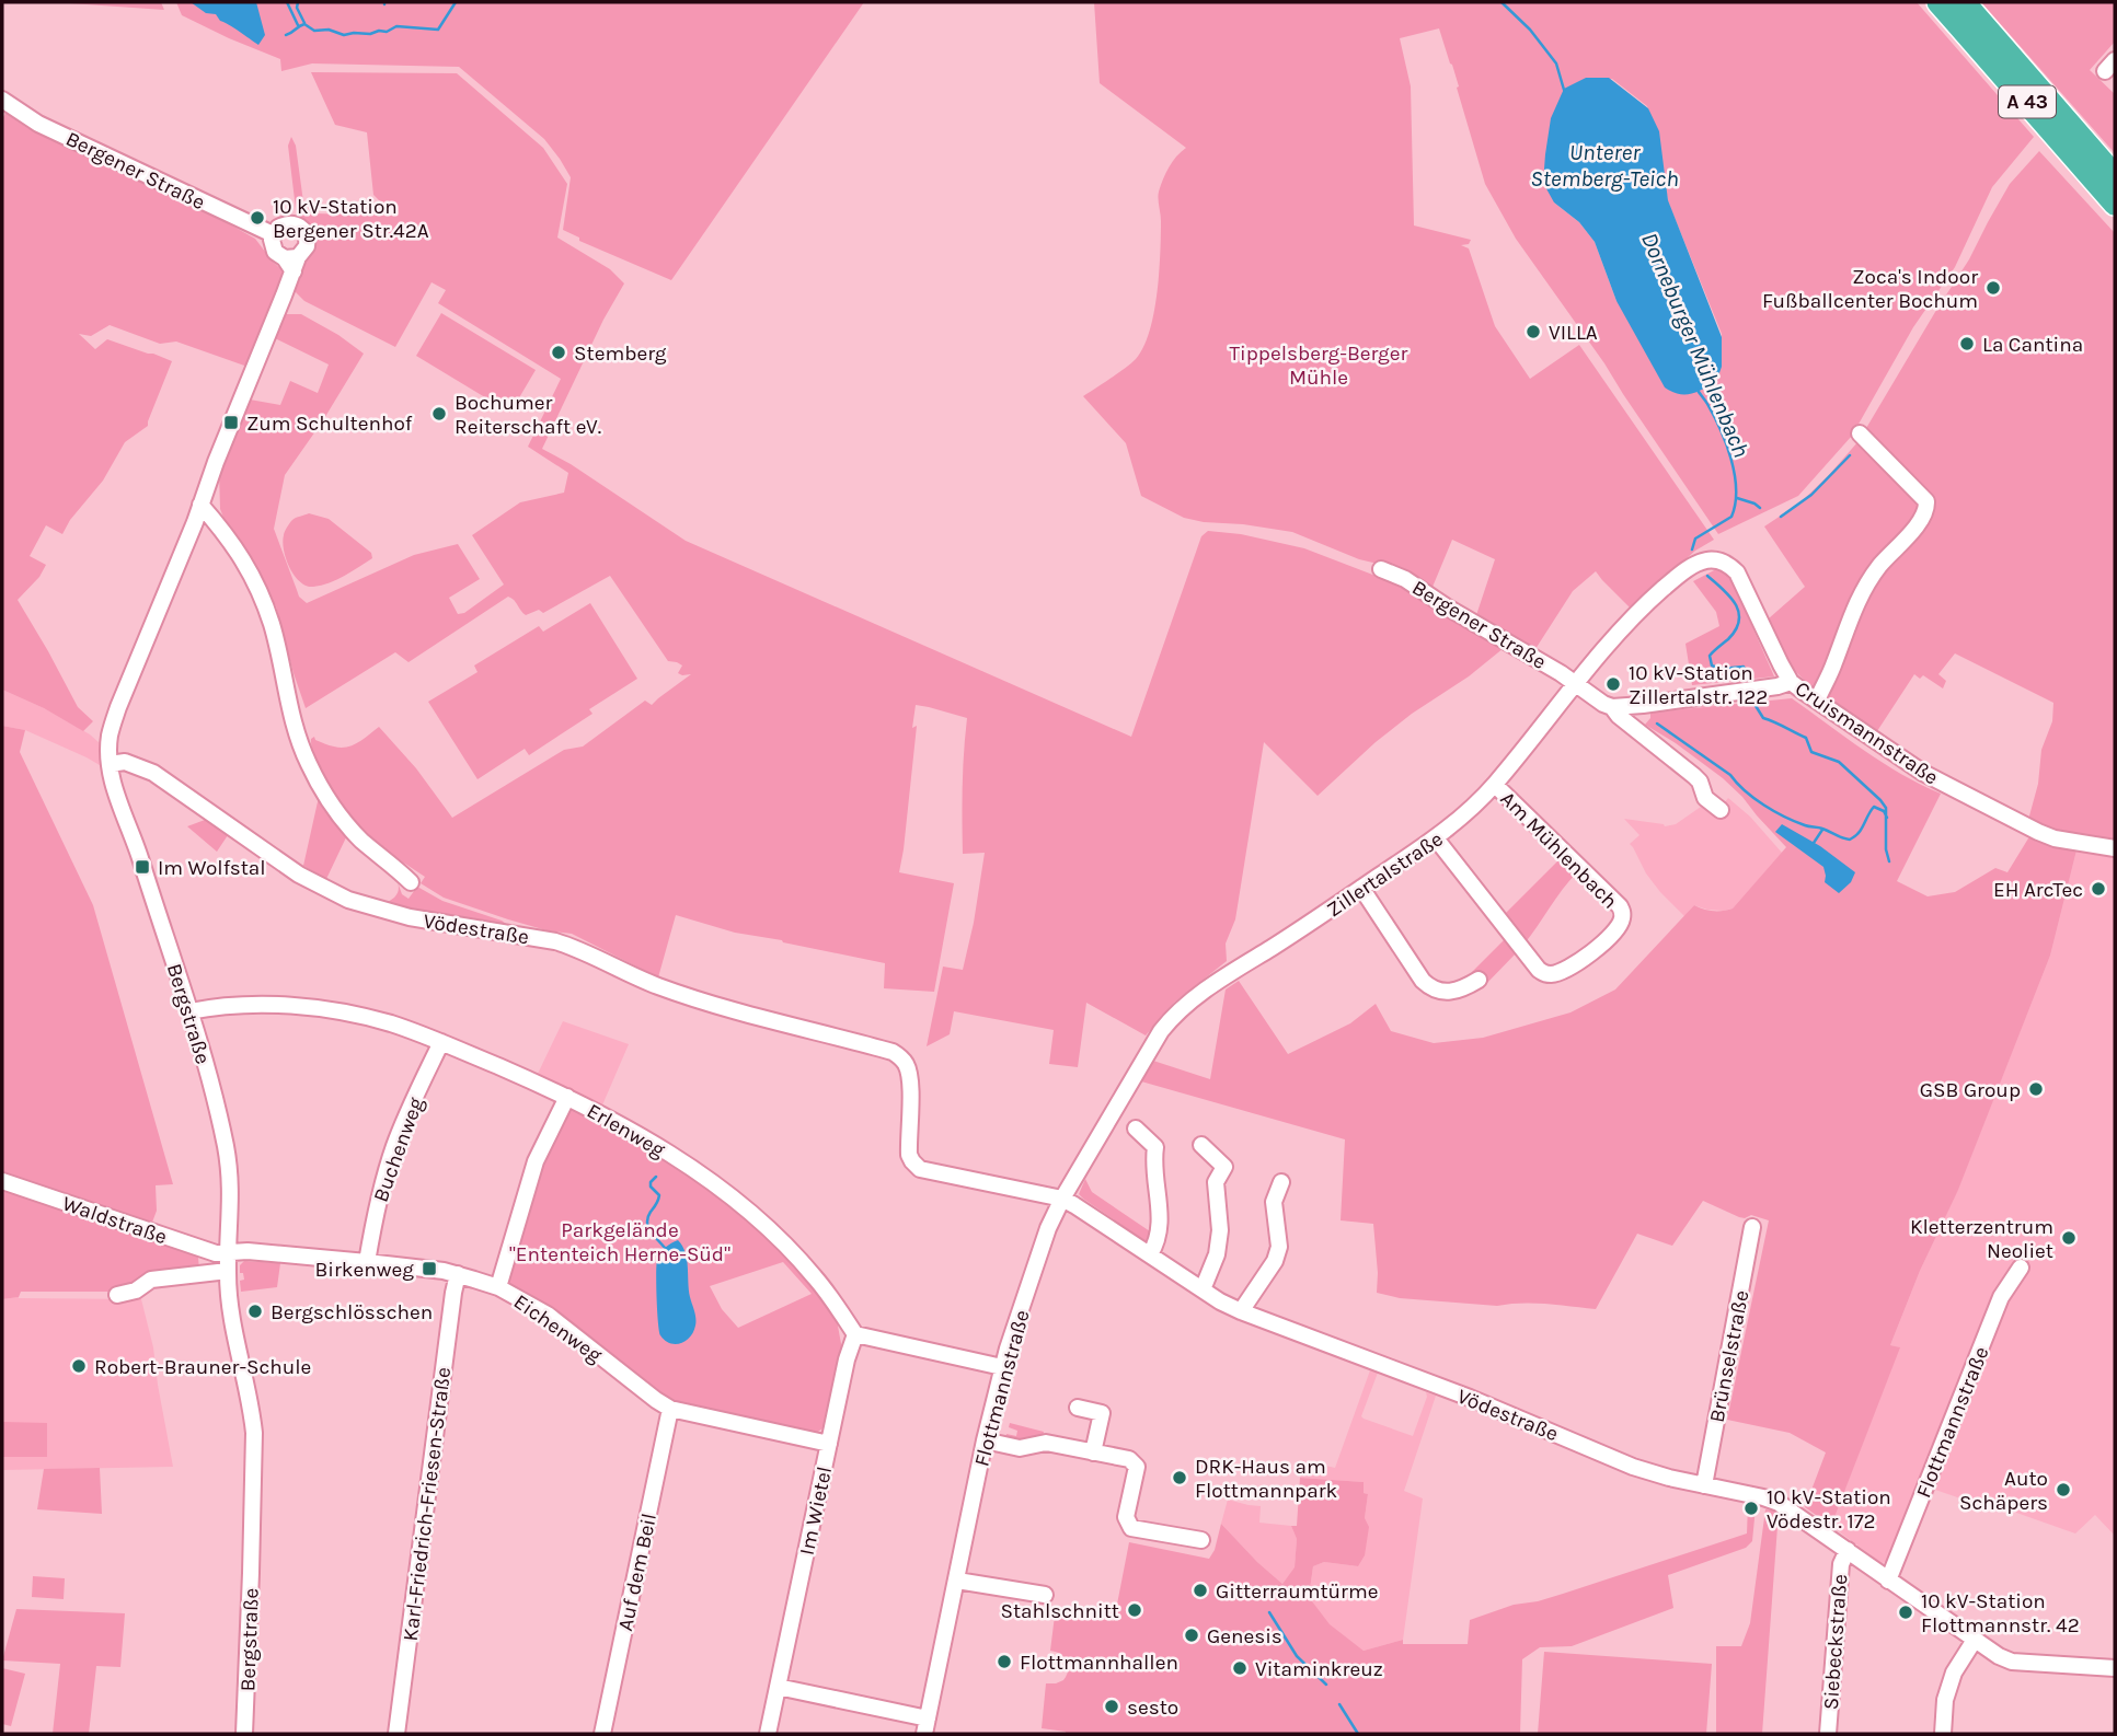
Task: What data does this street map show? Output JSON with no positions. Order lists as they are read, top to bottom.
{
  "streets": {
    "highway": ["A 43"],
    "street": [
      "Bergener Straße",
      "Cruismannstraße",
      "Am Mühlenbach",
      "Zillertalstraße",
      "Vödestraße",
      "Bergstraße",
      "Erlenweg",
      "Buchenweg",
      "Waldstraße",
      "Eichenweg",
      "Brünselstraße",
      "Flottmannstraße",
      "Karl-Friedrich-Friesen-Straße",
      "Im Wietel",
      "Auf dem Beil",
      "Siebeckstraße"
    ]
  },
  "crossings": [
    ["Bergener Straße", "Zillertalstraße"],
    ["Cruismannstraße", "Zillertalstraße"],
    ["Am Mühlenbach", "Zillertalstraße"],
    ["Zillertalstraße", "Vödestraße"],
    ["Zillertalstraße", "Flottmannstraße"],
    ["Vödestraße", "Bergstraße"],
    ["Vödestraße", "Brünselstraße"],
    ["Vödestraße", "Flottmannstraße"],
    ["Vödestraße", "Siebeckstraße"],
    ["Bergstraße", "Erlenweg"],
    ["Bergstraße", "Waldstraße"],
    ["Bergstraße", "Eichenweg"],
    ["Erlenweg", "Buchenweg"],
    ["Erlenweg", "Im Wietel"],
    ["Buchenweg", "Eichenweg"],
    ["Waldstraße", "Eichenweg"],
    ["Eichenweg", "Karl-Friedrich-Friesen-Straße"],
    ["Eichenweg", "Im Wietel"],
    ["Eichenweg", "Auf dem Beil"]
  ],
  "water": ["Unterer Stemberg-Teich", "Dorneburger Mühlenbach"],
  "parks": ["Tippelsberg-Berger Mühle", "Parkgelände \"Ententeich Herne-Süd\""],
  "places": {
    "other": [
      "10 kV-Station Bergener Str.42A",
      "Zoca's Indoor Fußballcenter Bochum",
      "VILLA",
      "La Cantina",
      "Stemberg",
      "Bochumer Reiterschaft eV.",
      "10 kV-Station Zillertalstr. 122",
      "EH ArcTec",
      "GSB Group",
      "Kletterzentrum Neoliet",
      "Bergschlösschen",
      "Robert-Brauner-Schule",
      "DRK-Haus am Flottmannpark",
      "Auto Schäpers",
      "10 kV-Station Vödestr. 172",
      "Gitterraumtürme",
      "Stahlschnitt",
      "10 kV-Station Flottmannstr. 42",
      "Genesis",
      "Flottmannhallen",
      "Vitaminkreuz",
      "sesto"
    ],
    "transit": ["Zum Schultenhof", "Im Wolfstal", "Birkenweg"]
  }
}
